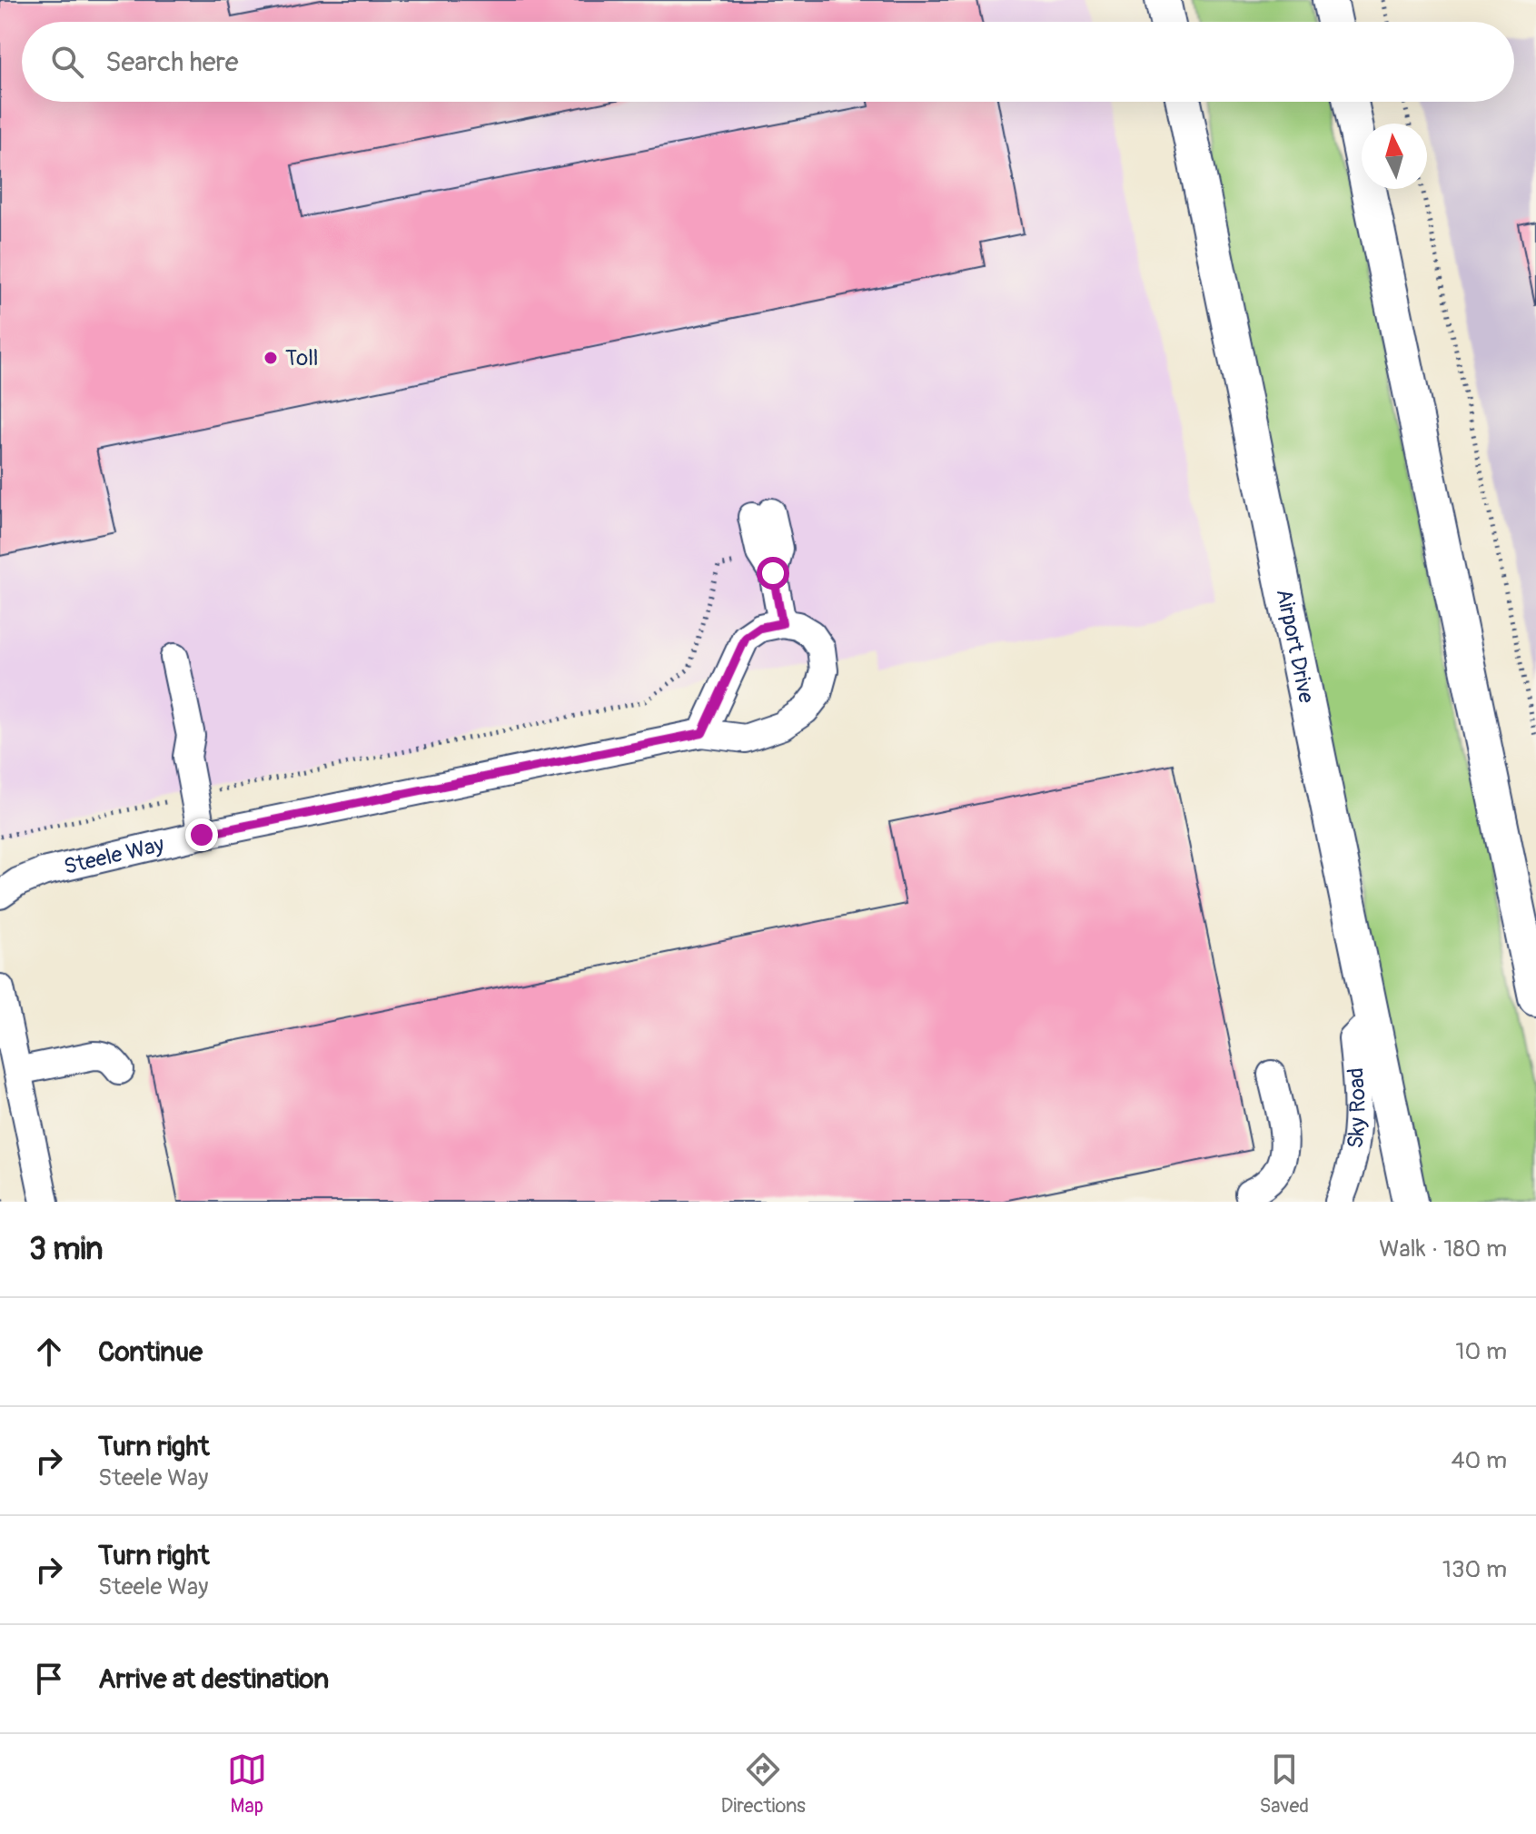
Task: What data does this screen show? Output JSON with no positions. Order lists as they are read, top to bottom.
{
  "streets": {
    "main road": ["Airport Drive"],
    "street": ["Steele Way", "Sky Road"]
  },
  "crossings": [
    ["Airport Drive", "Sky Road"]
  ],
  "places": ["Toll"],
  "north": "top",
  "page": {
    "search": "Search here",
    "heading": ["3 min", "Walk · 180 m"],
    "list": [
      ["Continue", "10 m"],
      ["Turn right", "Steele Way", "40 m"],
      ["Turn right", "Steele Way", "130 m"],
      "Arrive at destination"
    ],
    "nav": ["Map", "Directions", "Saved"]
  }
}
